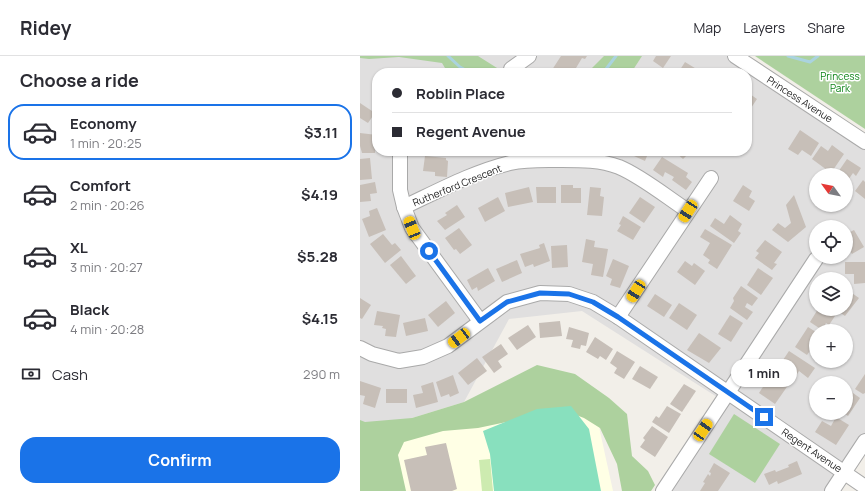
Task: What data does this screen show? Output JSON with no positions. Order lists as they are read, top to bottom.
{
  "streets": {
    "street": ["Princess Avenue", "Rutherford Crescent", "Regent Avenue"]
  },
  "parks": ["Princess Park"],
  "north": "top left",
  "page": {
    "header": "Ridey",
    "nav": ["Map", "Layers", "Share"],
    "heading": "Choose a ride",
    "banner": ["Roblin Place", "Regent Avenue"],
    "list": [
      {
        "name": "Economy",
        "note": "1 min · 20:25",
        "value": "$3.11"
      },
      {
        "name": "Comfort",
        "note": "2 min · 20:26",
        "value": "$4.19"
      },
      {
        "name": "XL",
        "note": "3 min · 20:27",
        "value": "$5.28"
      },
      {
        "name": "Black",
        "note": "4 min · 20:28",
        "value": "$4.15"
      }
    ],
    "map_buttons": ["+", "−"],
    "pay": ["Cash", "290 m"],
    "bubble": "1 min",
    "buttons": "Confirm"
  }
}
